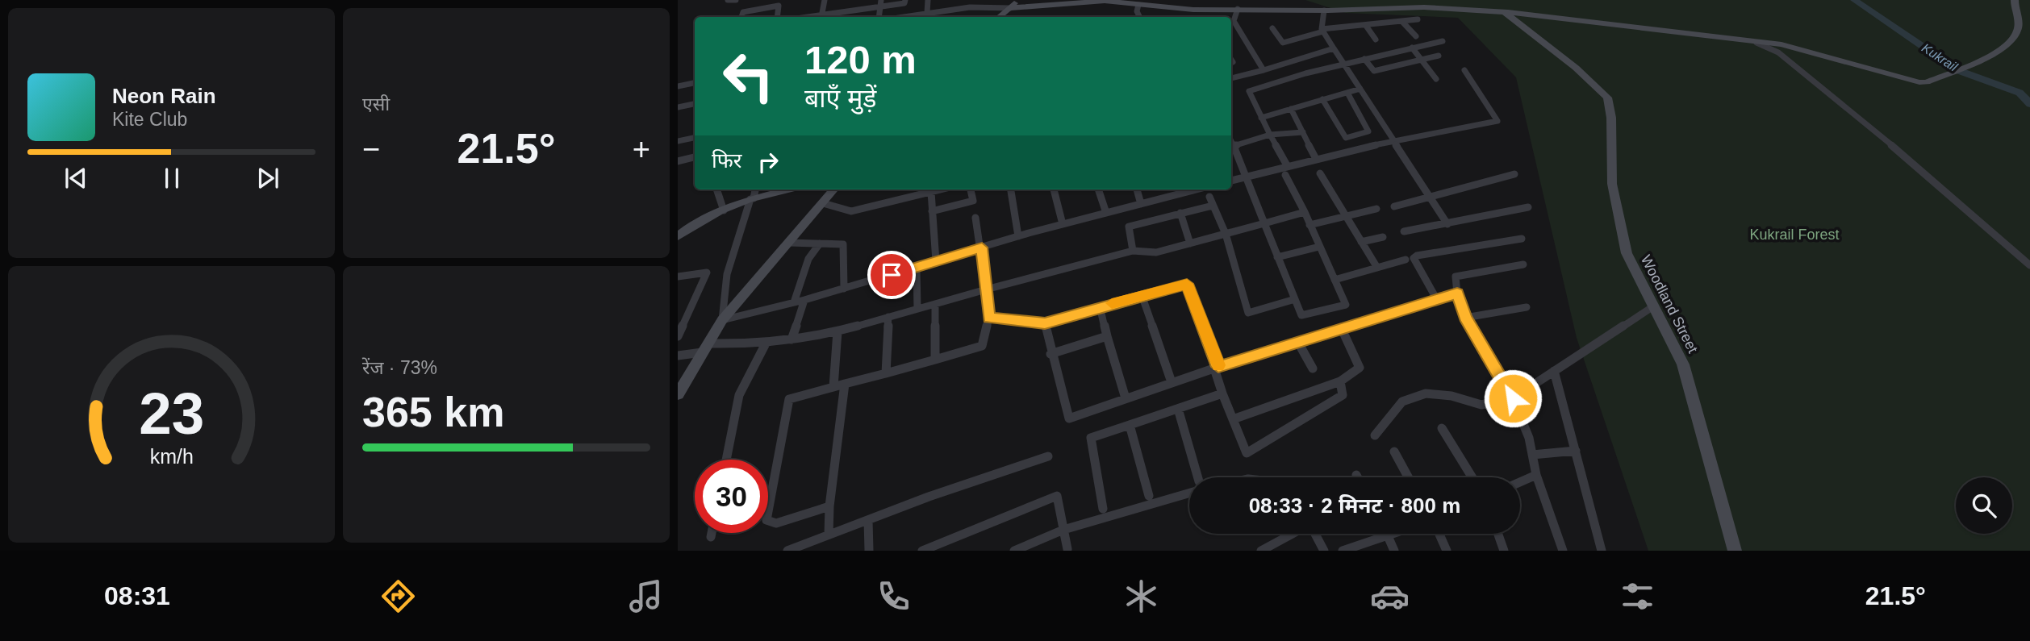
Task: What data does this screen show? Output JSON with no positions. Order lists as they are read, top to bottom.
{
  "streets": {
    "street": ["Woodland Street"]
  },
  "water": ["Kukrail"],
  "parks": ["Kukrail Forest"],
  "page": {
    "tile": [
      "एसी",
      ["रेंज · 73%", "365 km"]
    ],
    "turn": ["120 m", "बाएँ मुड़ें"],
    "song": ["Neon Rain", "Kite Club"],
    "heat": ["−", "21.5°", "+"],
    "then": "फिर",
    "limit": "30",
    "trip": "08:33 · 2 मिनट · 800 m",
    "tabs": ["08:31", "21.5°"],
    "gauge": ["23", "km/h"]
  }
}
